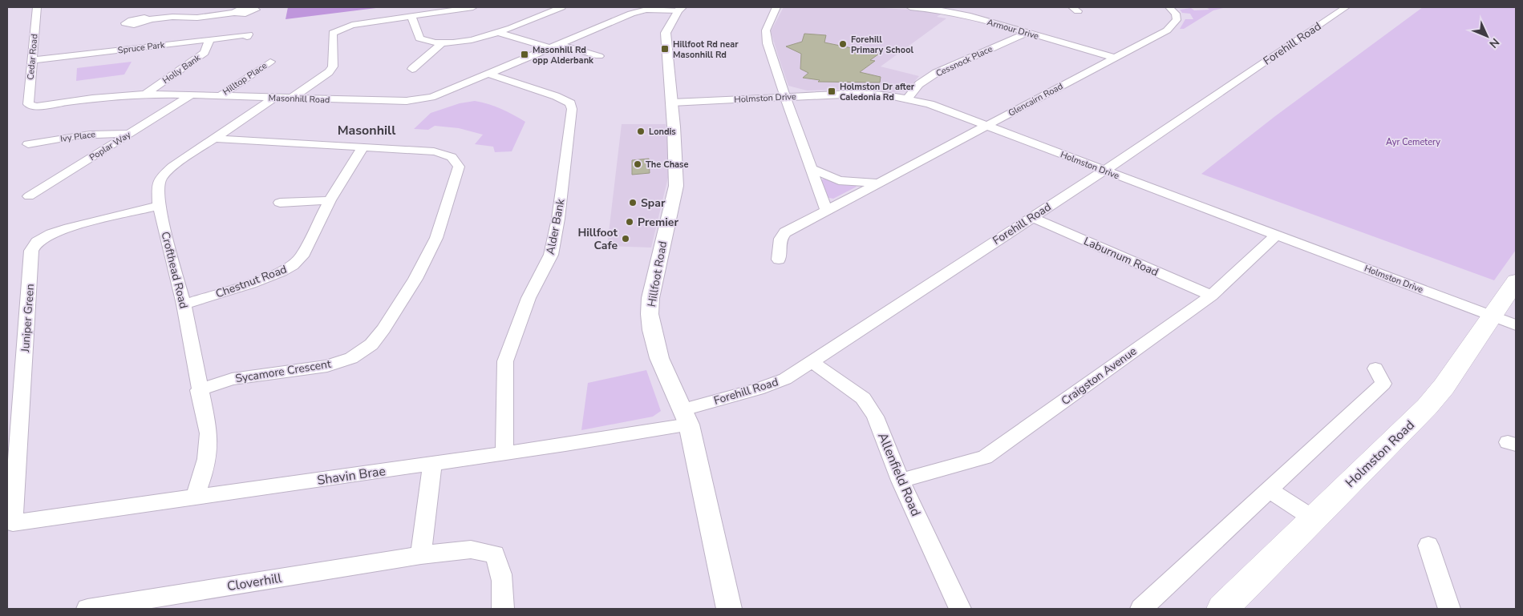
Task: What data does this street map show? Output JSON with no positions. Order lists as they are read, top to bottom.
{
  "streets": {
    "main road": ["Holmston Road"],
    "street": [
      "Armour Drive",
      "Forehill Road",
      "Spruce Park",
      "Cedar Road",
      "Cessnock Place",
      "Holly Bank",
      "Hilltop Place",
      "Holmston Drive",
      "Masonhill Road",
      "Glencairn Road",
      "Ivy Place",
      "Poplar Way",
      "Alder Bank",
      "Laburnum Road",
      "Crofthead Road",
      "Hillfoot Road",
      "Chestnut Road",
      "Juniper Green",
      "Sycamore Crescent",
      "Craigston Avenue",
      "Allenfield Road",
      "Shavin Brae",
      "Cloverhill"
    ]
  },
  "crossings": [
    ["Armour Drive", "Cessnock Place"],
    ["Armour Drive", "Glencairn Road"],
    ["Forehill Road", "Holmston Drive"],
    ["Forehill Road", "Laburnum Road"],
    ["Forehill Road", "Hillfoot Road"],
    ["Forehill Road", "Allenfield Road"],
    ["Forehill Road", "Shavin Brae"],
    ["Spruce Park", "Cedar Road"],
    ["Spruce Park", "Holly Bank"],
    ["Cedar Road", "Masonhill Road"],
    ["Cessnock Place", "Holmston Drive"],
    ["Holly Bank", "Masonhill Road"],
    ["Hilltop Place", "Masonhill Road"],
    ["Holmston Drive", "Glencairn Road"],
    ["Holmston Drive", "Hillfoot Road"],
    ["Holmston Drive", "Craigston Avenue"],
    ["Holmston Drive", "Holmston Road"],
    ["Masonhill Road", "Poplar Way"],
    ["Masonhill Road", "Alder Bank"],
    ["Masonhill Road", "Crofthead Road"],
    ["Masonhill Road", "Hillfoot Road"],
    ["Ivy Place", "Poplar Way"],
    ["Alder Bank", "Shavin Brae"],
    ["Laburnum Road", "Craigston Avenue"],
    ["Crofthead Road", "Chestnut Road"],
    ["Crofthead Road", "Juniper Green"],
    ["Crofthead Road", "Sycamore Crescent"],
    ["Crofthead Road", "Shavin Brae"],
    ["Hillfoot Road", "Shavin Brae"],
    ["Chestnut Road", "Sycamore Crescent"],
    ["Juniper Green", "Shavin Brae"],
    ["Craigston Avenue", "Allenfield Road"]
  ],
  "districts": ["Masonhill"],
  "parks": ["Ayr Cemetery"],
  "places": {
    "other": [
      "Forehill Primary School",
      "Londis",
      "The Chase",
      "Spar",
      "Premier",
      "Hillfoot Cafe"
    ],
    "transit": ["Hillfoot Rd near Masonhill Rd", "Masonhill Rd opp Alderbank", "Holmston Dr after Caledonia Rd"]
  },
  "north": "bottom right"
}
